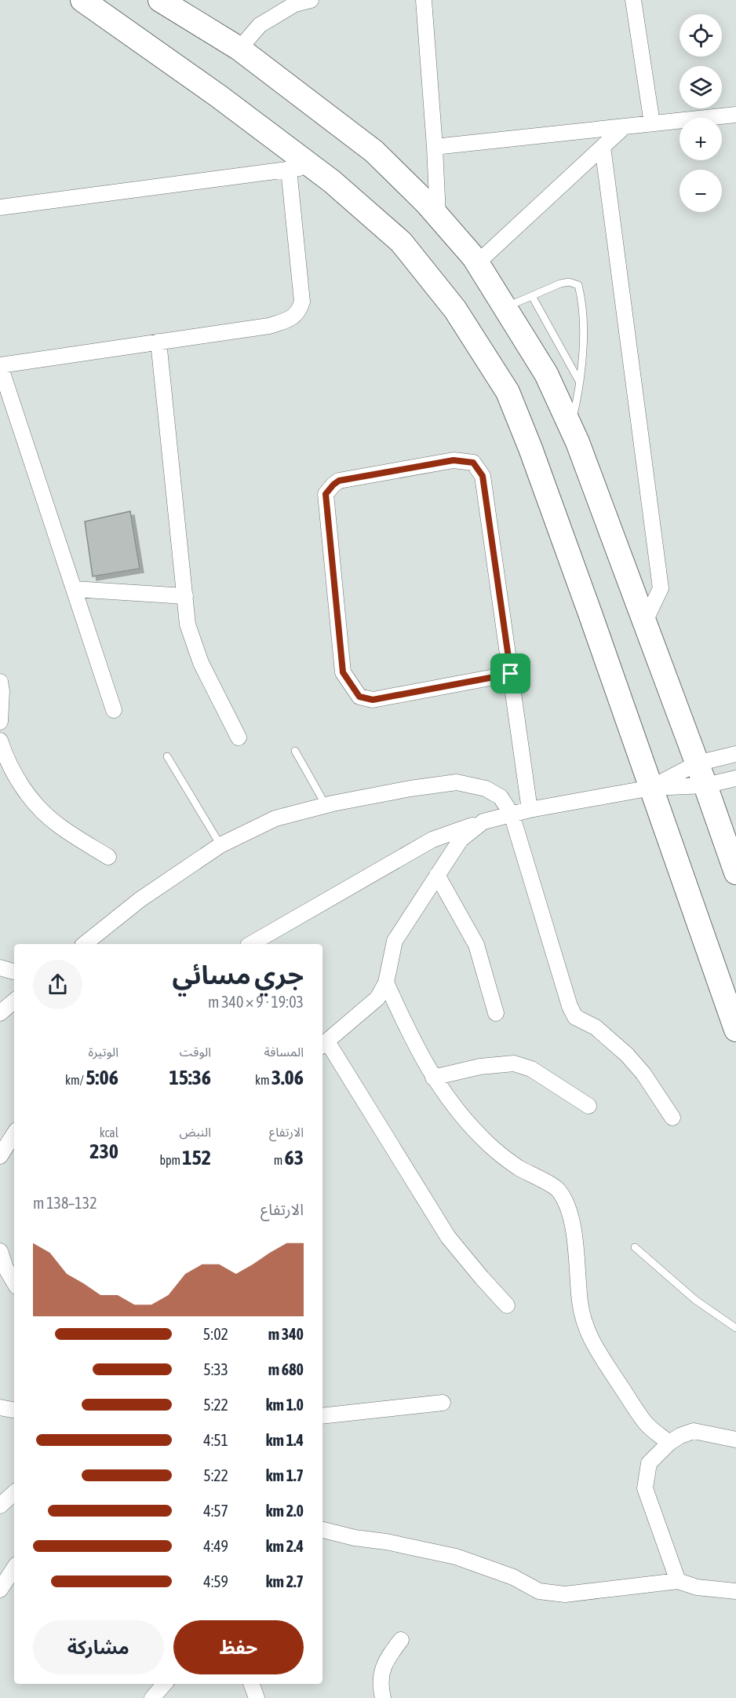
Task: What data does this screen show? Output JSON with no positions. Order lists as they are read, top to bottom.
{
  "page": {
    "map_buttons": ["+", "−"],
    "heading": ["جري مسائي", "19:03 · 9 × 340 m"],
    "stats": [
      ["المسافة", "3.06 km"],
      ["الوقت", "15:36"],
      ["الوتيرة", "5:06 /km"],
      ["الارتفاع", "63 m"],
      ["النبض", "152 bpm"],
      ["kcal", "230"]
    ],
    "chart": ["الارتفاع", "132–138 m"],
    "list": [
      {
        "name": "340 m",
        "note": "5:02"
      },
      {
        "name": "680 m",
        "note": "5:33"
      },
      {
        "name": "1.0 km",
        "note": "5:22"
      },
      {
        "name": "1.4 km",
        "note": "4:51"
      },
      {
        "name": "1.7 km",
        "note": "5:22"
      },
      {
        "name": "2.0 km",
        "note": "4:57"
      },
      {
        "name": "2.4 km",
        "note": "4:49"
      },
      {
        "name": "2.7 km",
        "note": "4:59"
      }
    ],
    "buttons": ["حفظ", "مشاركة"]
  }
}
